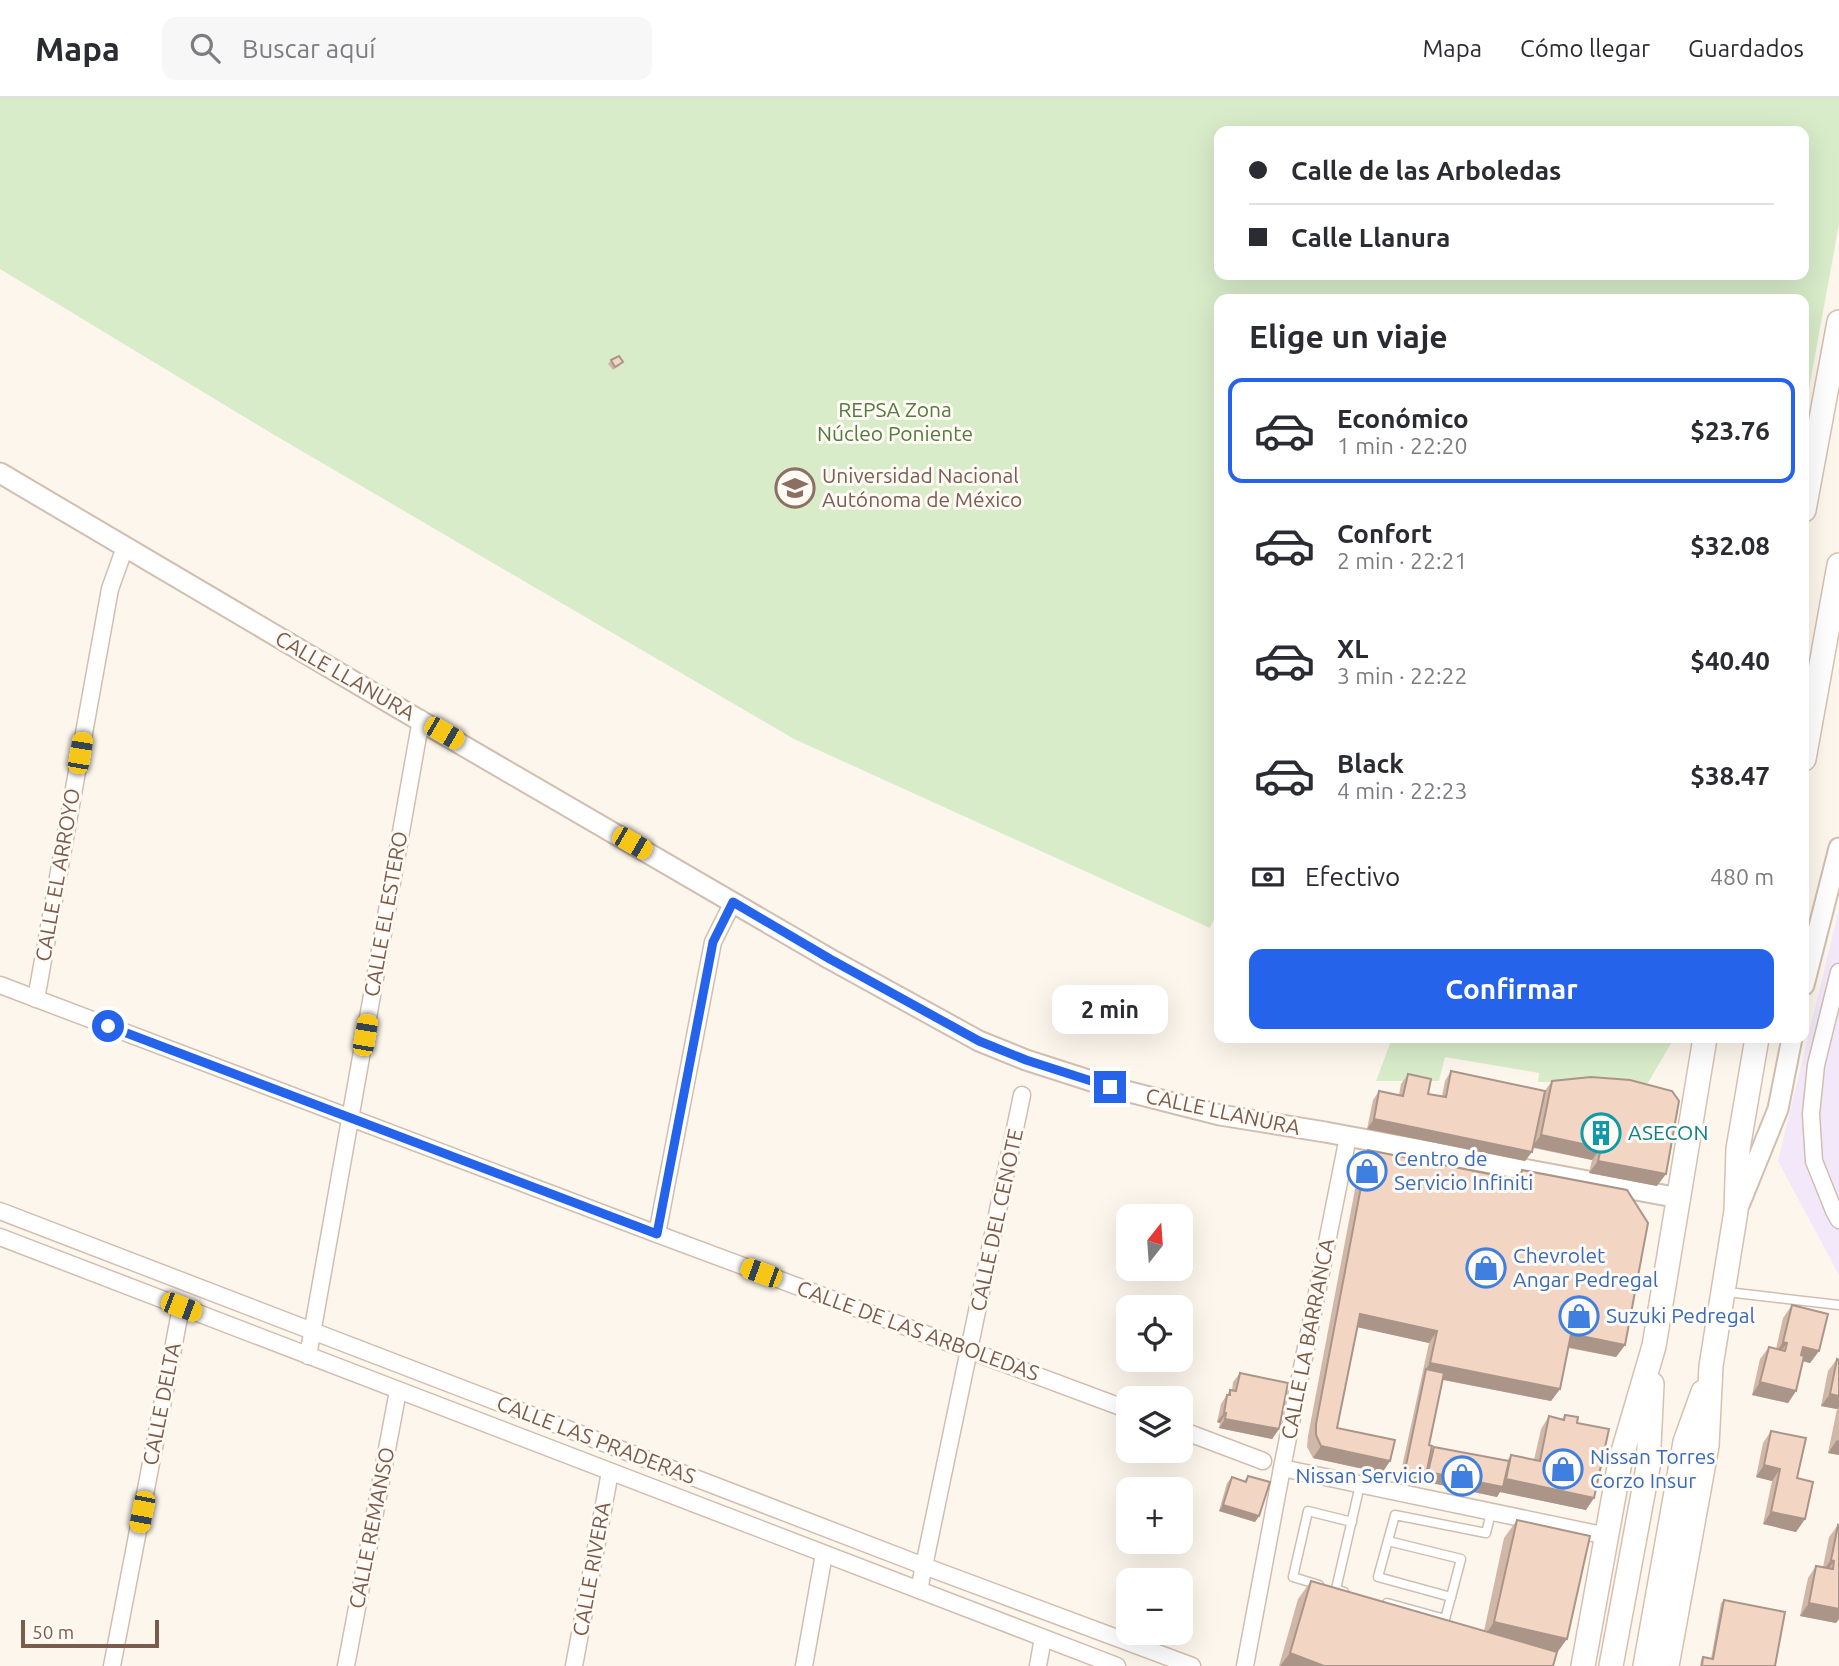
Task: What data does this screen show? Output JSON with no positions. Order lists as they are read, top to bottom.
{
  "streets": {
    "street": [
      "CALLE LLANURA",
      "CALLE EL ARROYO",
      "CALLE EL ESTERO",
      "CALLE DEL CENOTE",
      "CALLE DE LAS ARBOLEDAS",
      "CALLE LA BARRANCA",
      "CALLE DELTA",
      "CALLE LAS PRADERAS",
      "CALLE REMANSO",
      "CALLE RIVERA"
    ]
  },
  "crossings": [
    ["CALLE LLANURA", "CALLE EL ARROYO"],
    ["CALLE LLANURA", "CALLE EL ESTERO"],
    ["CALLE LLANURA", "CALLE LA BARRANCA"],
    ["CALLE EL ARROYO", "CALLE DE LAS ARBOLEDAS"],
    ["CALLE EL ESTERO", "CALLE DE LAS ARBOLEDAS"],
    ["CALLE EL ESTERO", "CALLE LAS PRADERAS"],
    ["CALLE DEL CENOTE", "CALLE DE LAS ARBOLEDAS"],
    ["CALLE DEL CENOTE", "CALLE LAS PRADERAS"],
    ["CALLE DELTA", "CALLE LAS PRADERAS"],
    ["CALLE LAS PRADERAS", "CALLE REMANSO"],
    ["CALLE LAS PRADERAS", "CALLE RIVERA"]
  ],
  "parks": ["REPSA Zona Núcleo Poniente"],
  "places": {
    "school or university": ["Universidad Nacional Autónoma de México"],
    "building": ["ASECON"],
    "shop": [
      "Centro de Servicio Infiniti",
      "Chevrolet Angar Pedregal",
      "Suzuki Pedregal",
      "Nissan Torres Corzo Insur",
      "Nissan Servicio"
    ]
  },
  "scale_bar": "50 m",
  "north": "top",
  "page": {
    "header": "Mapa",
    "search": "Buscar aquí",
    "nav": ["Mapa", "Cómo llegar", "Guardados"],
    "banner": ["Calle de las Arboledas", "Calle Llanura"],
    "heading": "Elige un viaje",
    "list": [
      {
        "name": "Económico",
        "note": "1 min · 22:20",
        "value": "$23.76"
      },
      {
        "name": "Confort",
        "note": "2 min · 22:21",
        "value": "$32.08"
      },
      {
        "name": "XL",
        "note": "3 min · 22:22",
        "value": "$40.40"
      },
      {
        "name": "Black",
        "note": "4 min · 22:23",
        "value": "$38.47"
      }
    ],
    "pay": ["Efectivo", "480 m"],
    "buttons": "Confirmar",
    "bubble": "2 min",
    "map_buttons": ["+", "−"],
    "scale": "50 m"
  }
}
